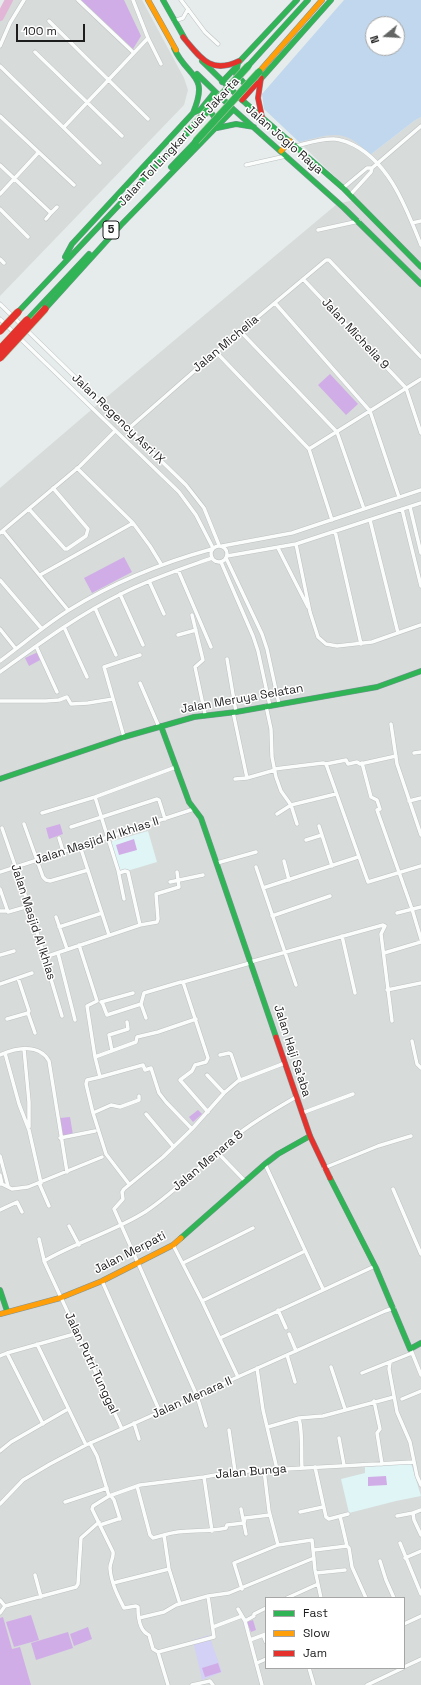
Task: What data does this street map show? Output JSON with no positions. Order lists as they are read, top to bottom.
{
  "streets": {
    "main road": [
      "Jalan Joglo Raya",
      "Jalan Tol Lingkar Luar Jakarta",
      "5",
      "Jalan Meruya Selatan",
      "Jalan Haji Sa'aba",
      "Jalan Merpati"
    ],
    "street": [
      "Jalan Michelia 9",
      "Jalan Michelia",
      "Jalan Regency Asri IX",
      "Jalan Masjid Al Ikhlas II",
      "Jalan Masjid Al Ikhlas",
      "Jalan Menara 8",
      "Jalan Putri Tunggal",
      "Jalan Menara II",
      "Jalan Bunga"
    ]
  },
  "crossings": [
    ["Jalan Michelia 9", "Jalan Michelia"],
    ["Jalan Michelia", "Jalan Regency Asri IX"],
    ["Jalan Meruya Selatan", "Jalan Haji Sa'aba"],
    ["Jalan Masjid Al Ikhlas II", "Jalan Masjid Al Ikhlas"],
    ["Jalan Masjid Al Ikhlas II", "Jalan Haji Sa'aba"],
    ["Jalan Haji Sa'aba", "Jalan Menara 8"],
    ["Jalan Haji Sa'aba", "Jalan Merpati"],
    ["Jalan Haji Sa'aba", "Jalan Menara II"],
    ["Jalan Menara 8", "Jalan Putri Tunggal"],
    ["Jalan Merpati", "Jalan Putri Tunggal"],
    ["Jalan Putri Tunggal", "Jalan Menara II"]
  ],
  "legend": ["Fast", "Slow", "Jam"],
  "scale_bar": "100 m",
  "north": "left"
}
